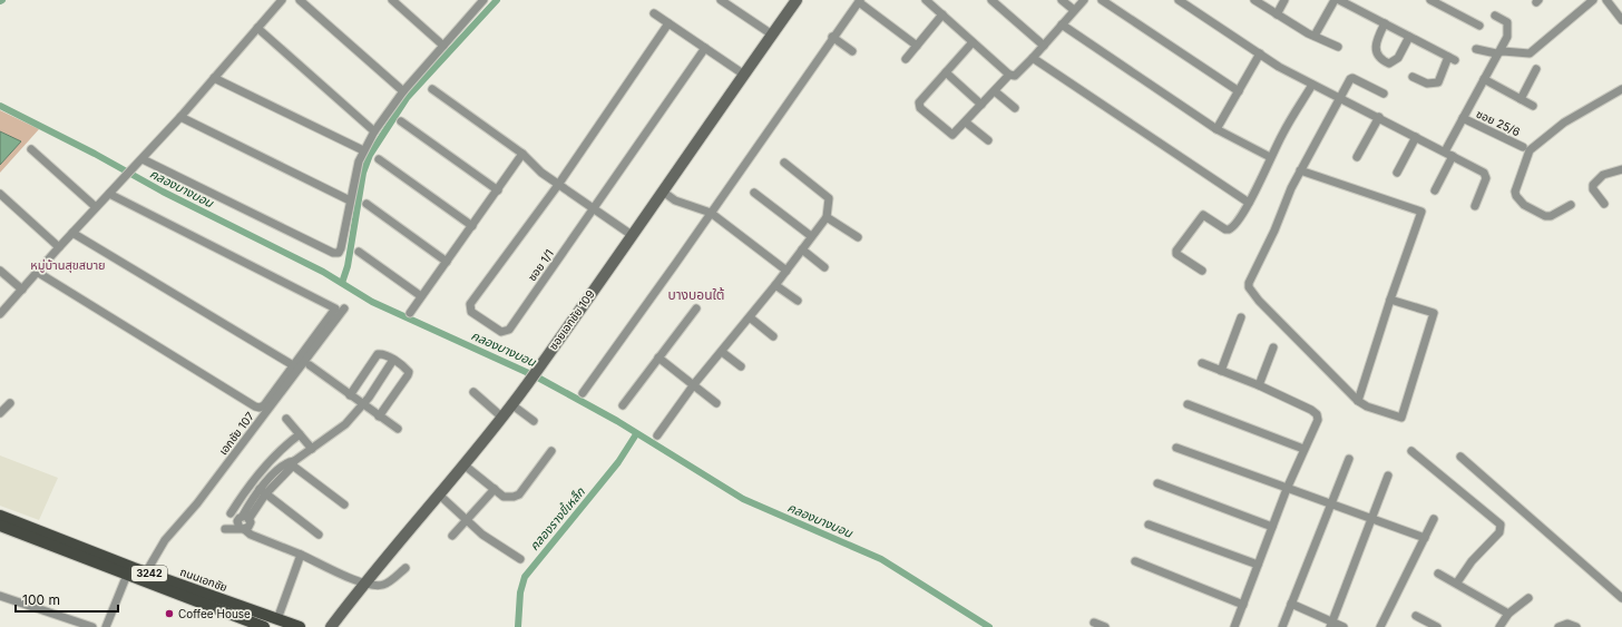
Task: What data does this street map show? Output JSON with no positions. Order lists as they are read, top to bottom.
{
  "streets": {
    "main road": ["3242", "ถนนเอกชัย"],
    "street": [
      "ซอย 25/6",
      "ซอย 1/1",
      "ซอยเอกชัย 109",
      "เอกชัย 107"
    ]
  },
  "crossings": [
    ["เอกชัย 107", "ถนนเอกชัย"]
  ],
  "districts": ["หมู่บ้านสุขสบาย", "บางบอนใต้"],
  "water": ["คลองบางบอน", "คลองรางขี้เหล็ก"],
  "places": ["Coffee House"],
  "scale_bar": "100 m"
}
